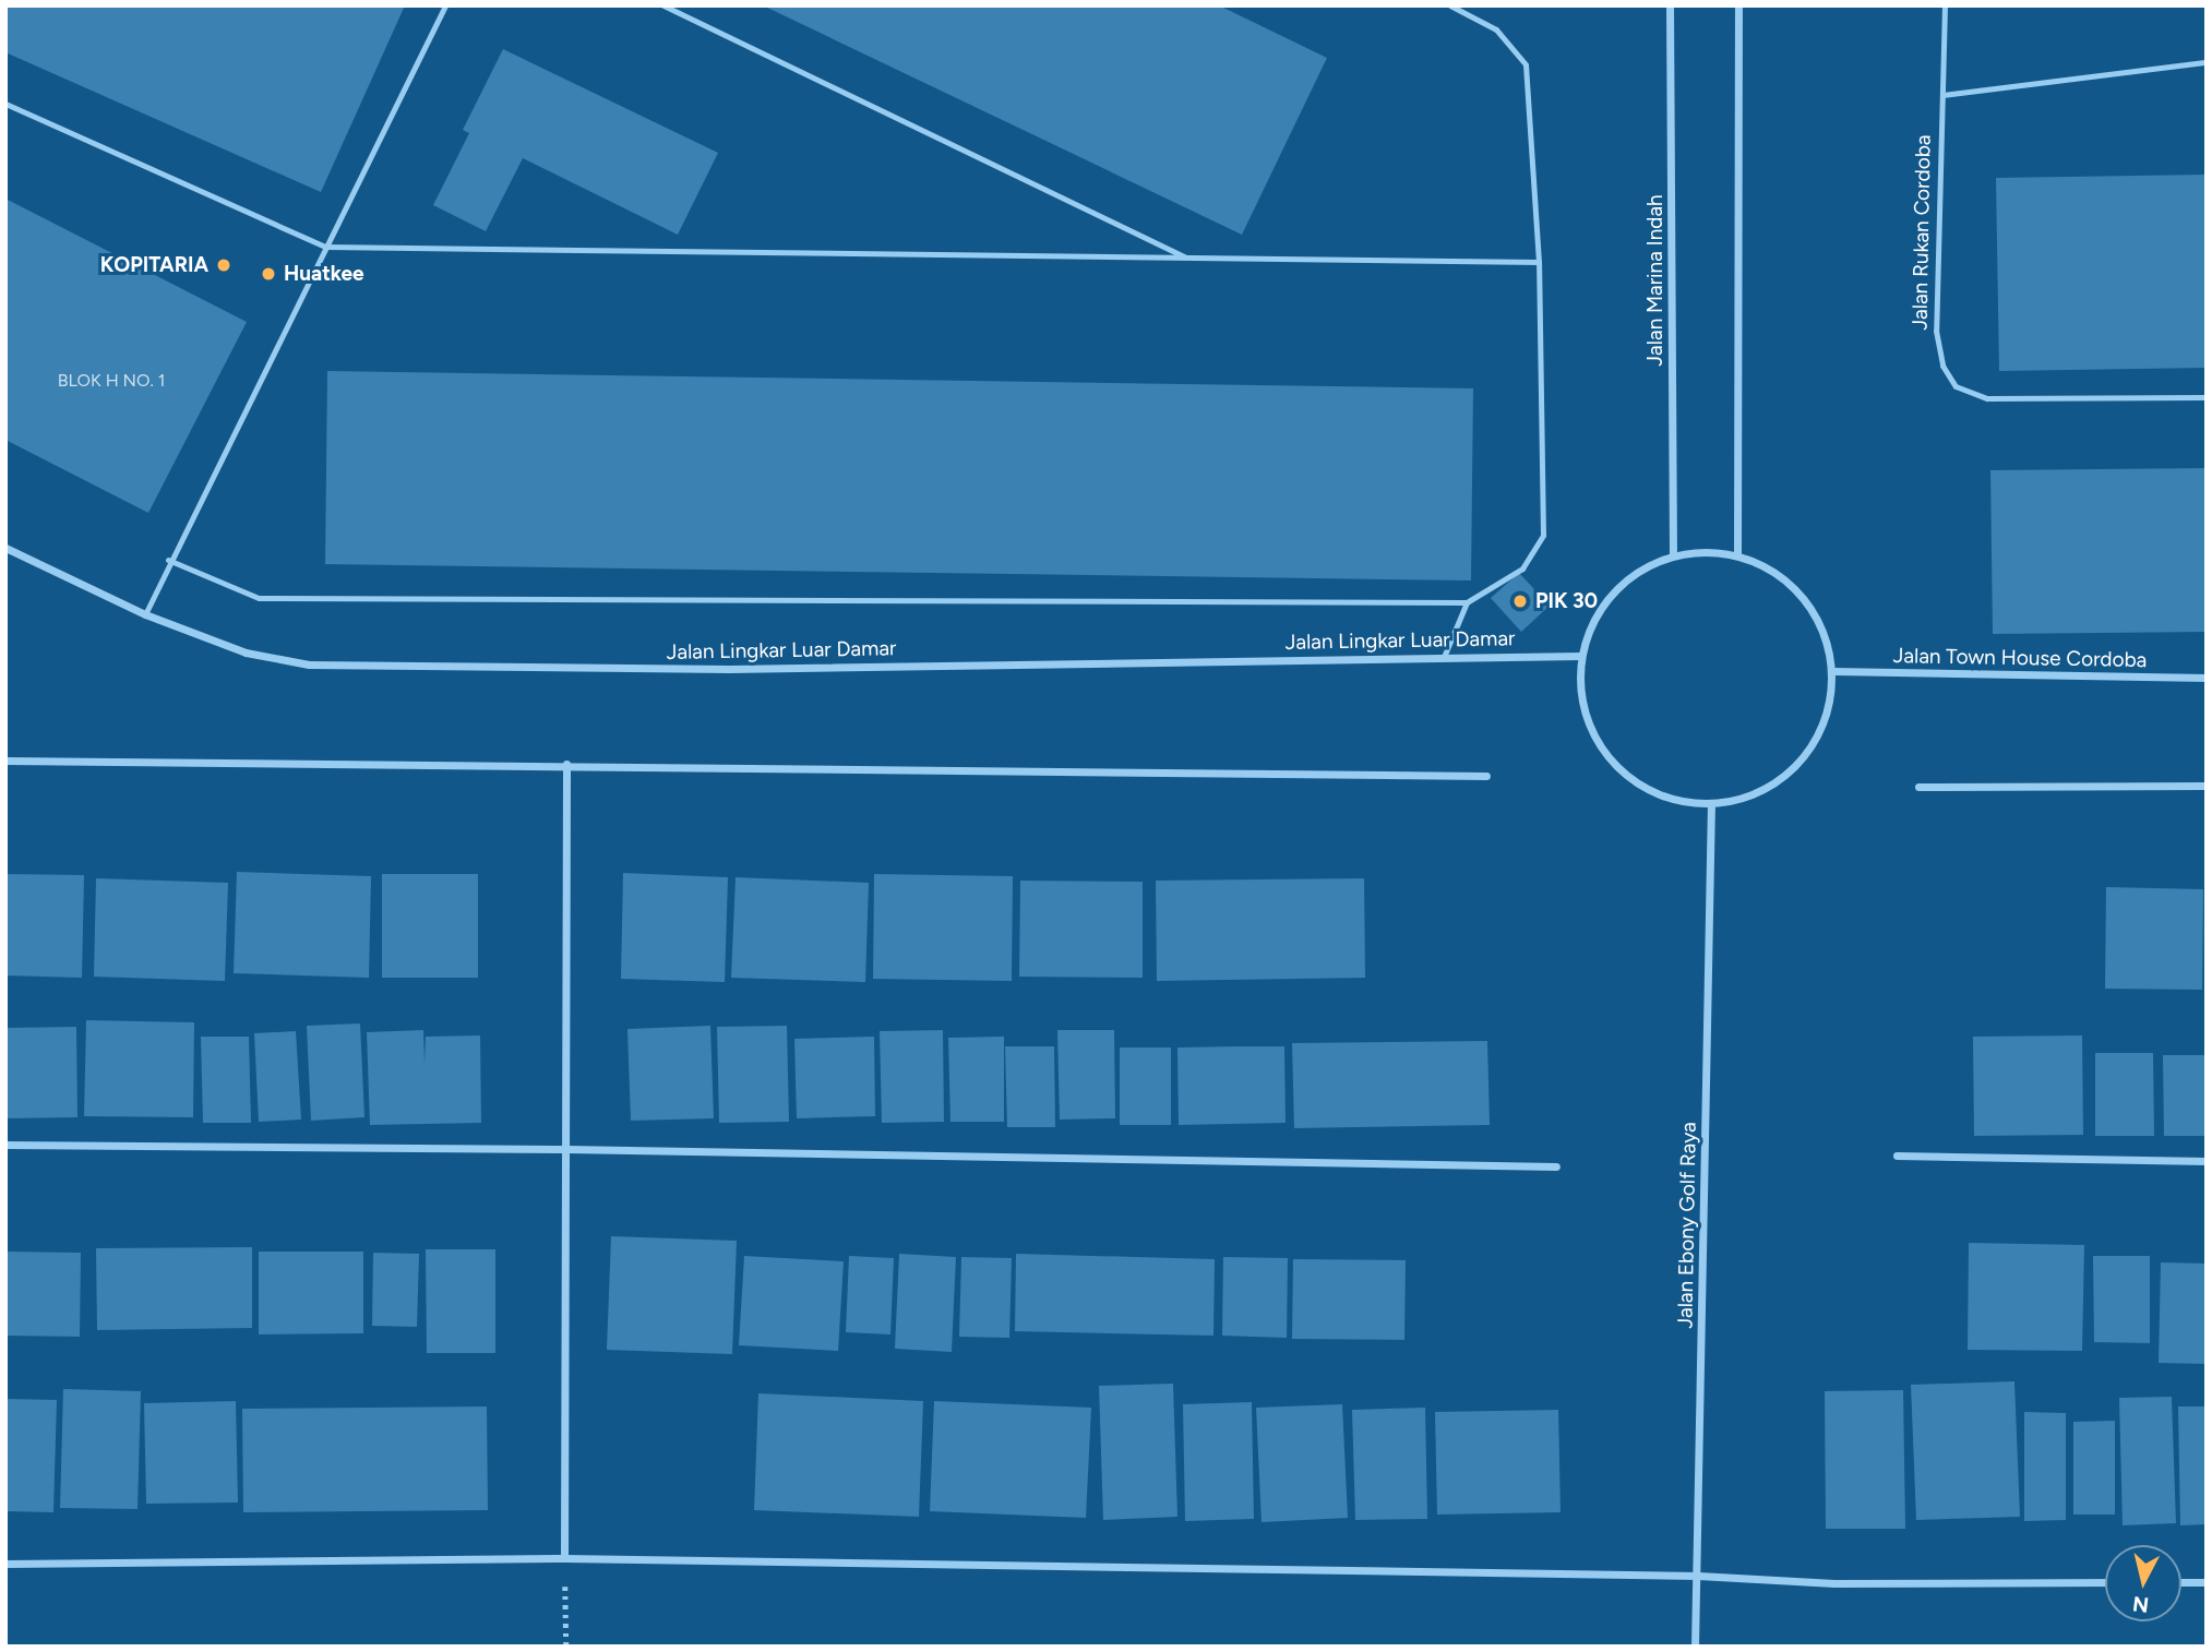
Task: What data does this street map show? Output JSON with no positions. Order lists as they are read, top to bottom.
{
  "streets": {
    "street": [
      "Jalan Marina Indah",
      "Jalan Lingkar Luar Damar",
      "Jalan Town House Cordoba",
      "Jalan Ebony Golf Raya"
    ],
    "lane": ["Jalan Rukan Cordoba"]
  },
  "crossings": [
    ["Jalan Marina Indah", "Jalan Lingkar Luar Damar"],
    ["Jalan Marina Indah", "Jalan Town House Cordoba"],
    ["Jalan Marina Indah", "Jalan Ebony Golf Raya"],
    ["Jalan Lingkar Luar Damar", "Jalan Town House Cordoba"],
    ["Jalan Lingkar Luar Damar", "Jalan Ebony Golf Raya"],
    ["Jalan Town House Cordoba", "Jalan Ebony Golf Raya"]
  ],
  "places": ["KOPITARIA", "Huatkee", "PIK 30"],
  "house_numbers": ["BLOK H NO. 1"],
  "north": "bottom"
}
